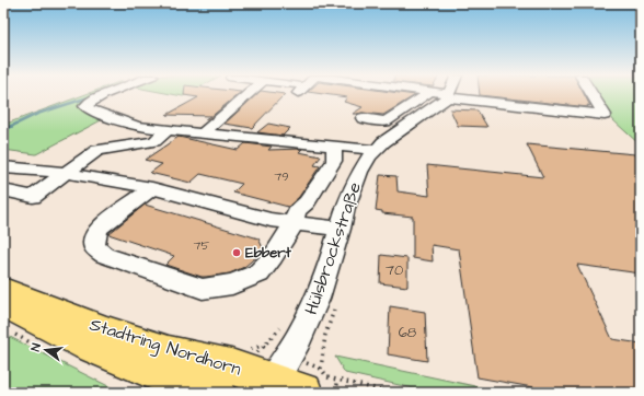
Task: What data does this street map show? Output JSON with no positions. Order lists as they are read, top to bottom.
{
  "streets": {
    "main road": ["Stadtring Nordhorn"],
    "street": ["Hülsbrockstraße"]
  },
  "crossings": [
    ["Hülsbrockstraße", "Stadtring Nordhorn"]
  ],
  "places": ["Ebbert"],
  "house_numbers": [
    "79",
    "75",
    "70",
    "68"
  ],
  "north": "left"
}
